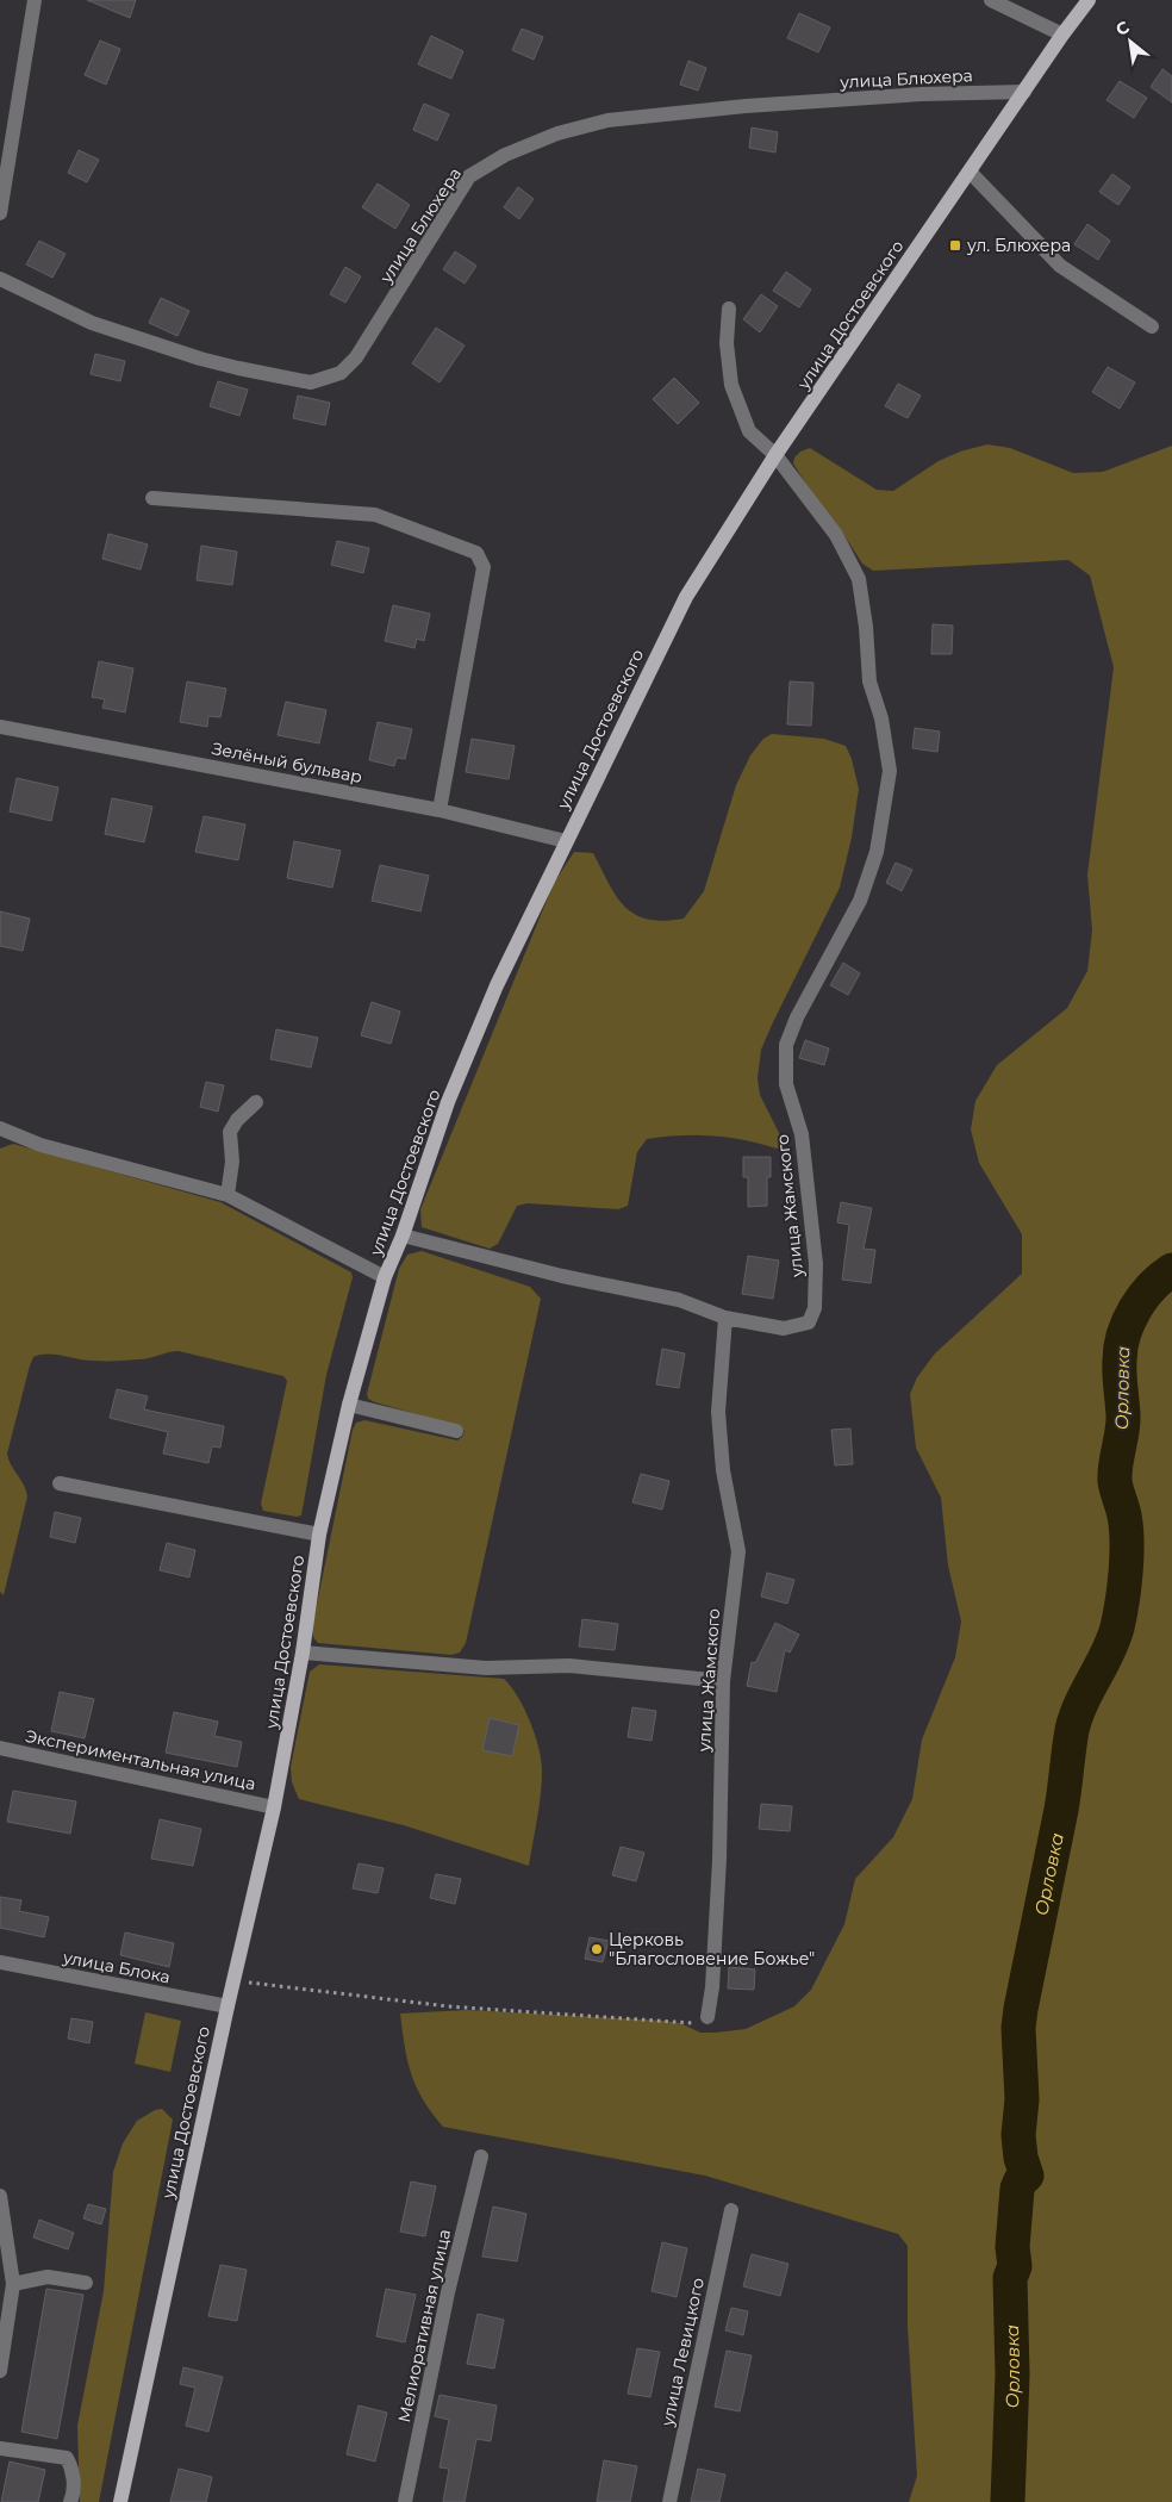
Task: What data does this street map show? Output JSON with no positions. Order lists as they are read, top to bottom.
{
  "streets": {
    "main road": ["улица Достоевского"],
    "street": [
      "улица Блюхера",
      "Зелёный бульвар",
      "улица Жамского",
      "Экспериментальная улица",
      "улица Блока",
      "Мелиоративная улица",
      "улица Левицкого"
    ]
  },
  "crossings": [
    ["улица Блюхера", "улица Достоевского"],
    ["улица Достоевского", "Зелёный бульвар"],
    ["улица Достоевского", "улица Жамского"],
    ["улица Достоевского", "Экспериментальная улица"],
    ["улица Достоевского", "улица Блока"]
  ],
  "water": ["Орловка"],
  "places": {
    "transit": ["ул. Блюхера"],
    "other": ["Церковь \"Благословение Божье\""]
  },
  "north": "top left"
}
